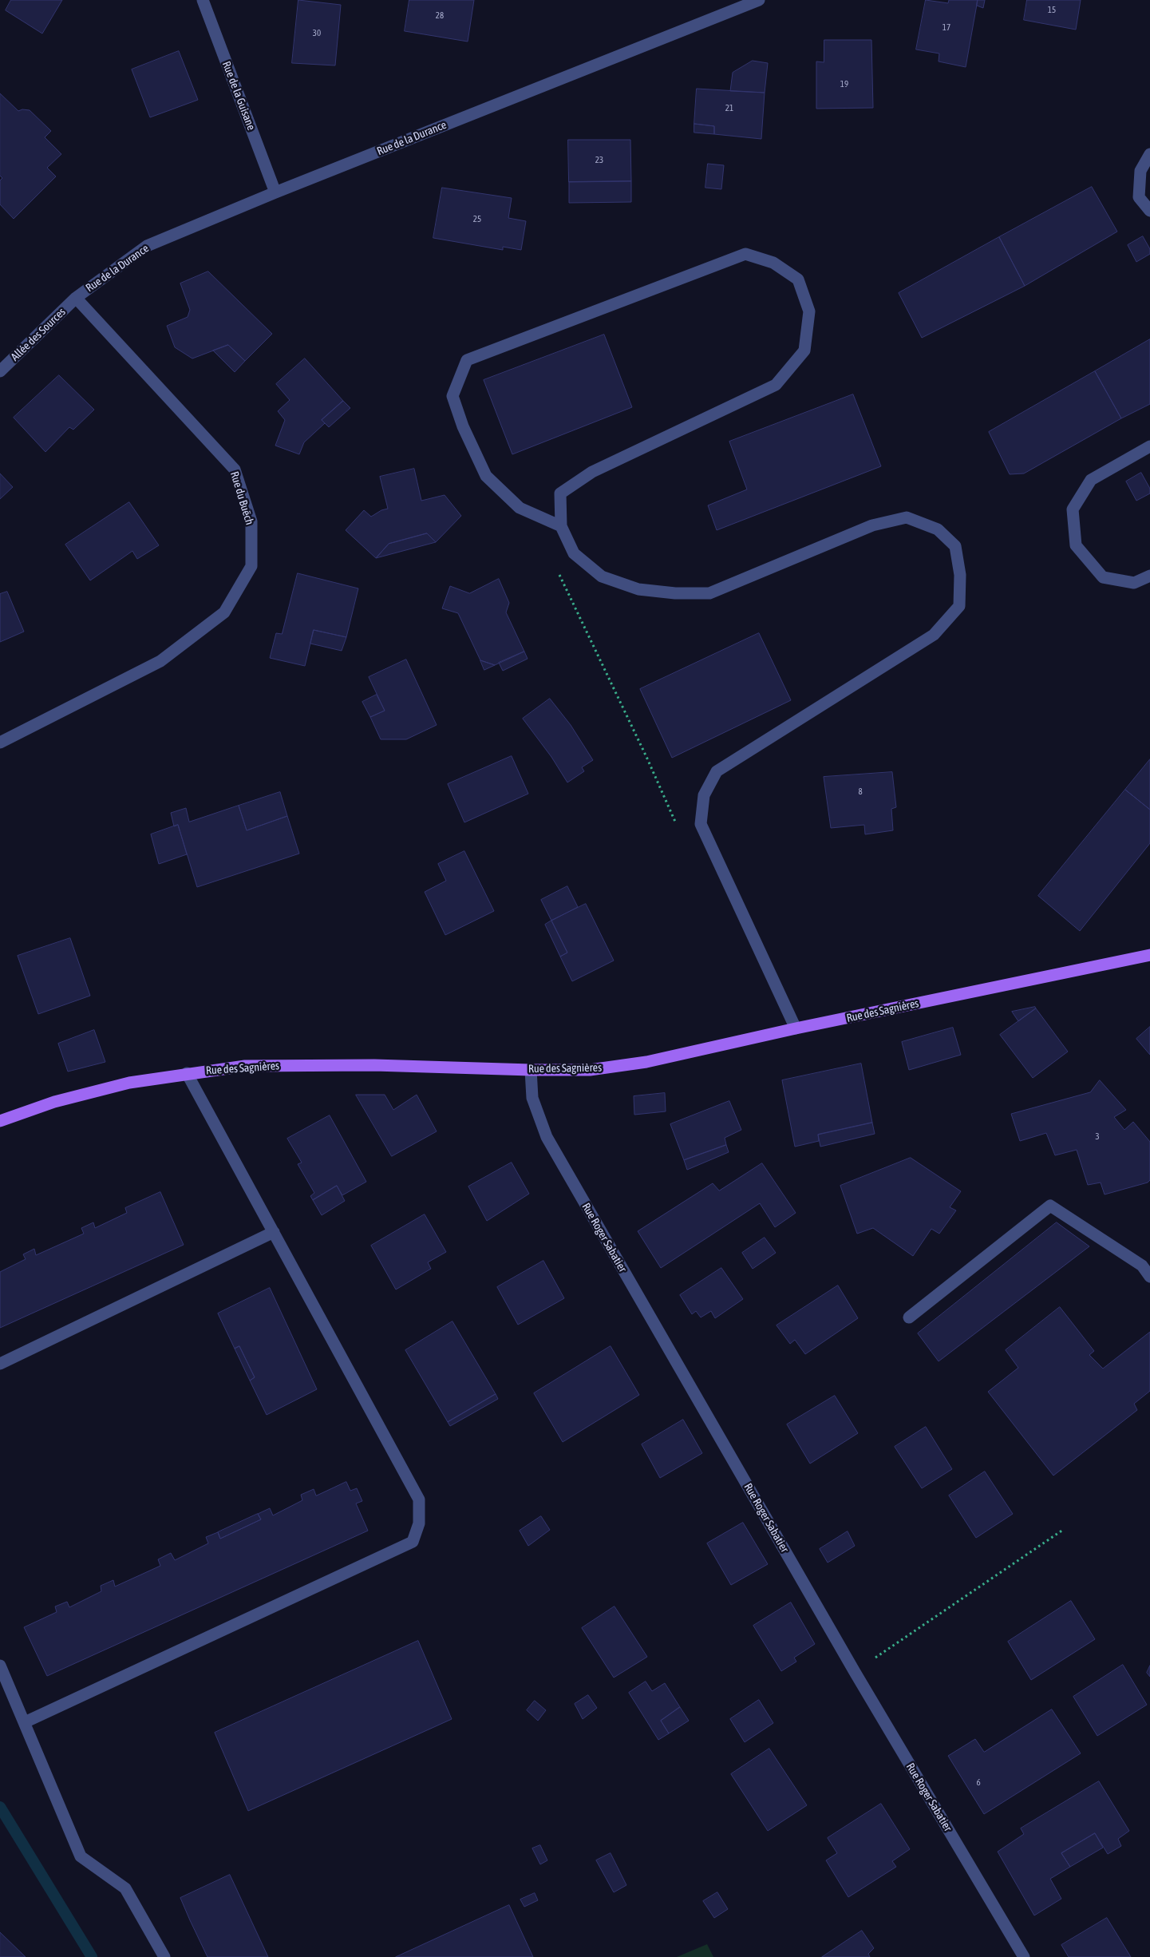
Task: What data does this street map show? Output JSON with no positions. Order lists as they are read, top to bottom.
{
  "streets": {
    "main road": ["Rue des Sagnières"],
    "street": [
      "Rue de la Guisane",
      "Rue de la Durance",
      "Allée des Sources",
      "Rue du Buëch",
      "Rue Roger Sabatier"
    ]
  },
  "crossings": [
    ["Rue de la Guisane", "Rue de la Durance"],
    ["Rue de la Durance", "Allée des Sources"],
    ["Rue de la Durance", "Rue du Buëch"],
    ["Allée des Sources", "Rue du Buëch"],
    ["Rue des Sagnières", "Rue Roger Sabatier"]
  ],
  "house_numbers": [
    "15",
    "28",
    "17",
    "30",
    "19",
    "21",
    "23",
    "25",
    "8",
    "3",
    "6"
  ]
}
